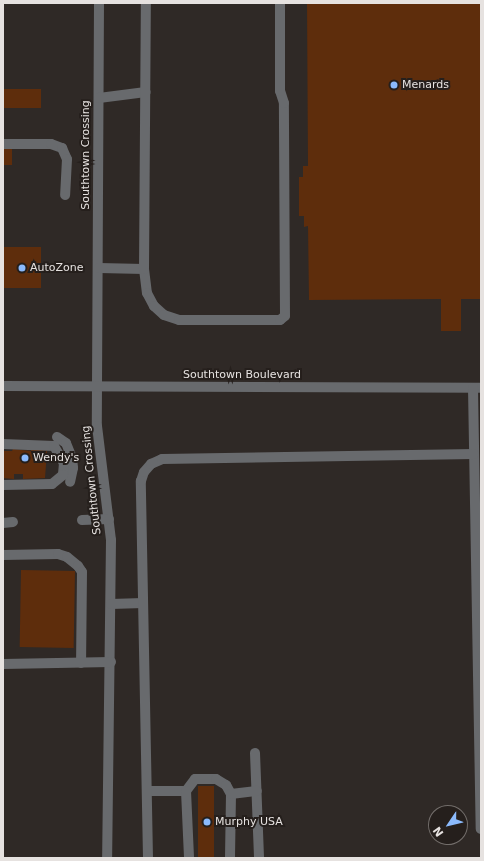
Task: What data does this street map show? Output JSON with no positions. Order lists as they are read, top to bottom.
{
  "streets": {
    "street": ["Southtown Crossing", "Southtown Boulevard"]
  },
  "crossings": [
    ["Southtown Crossing", "Southtown Boulevard"]
  ],
  "places": [
    "Menards",
    "AutoZone",
    "Wendy's",
    "Murphy USA"
  ],
  "north": "bottom left"
}
